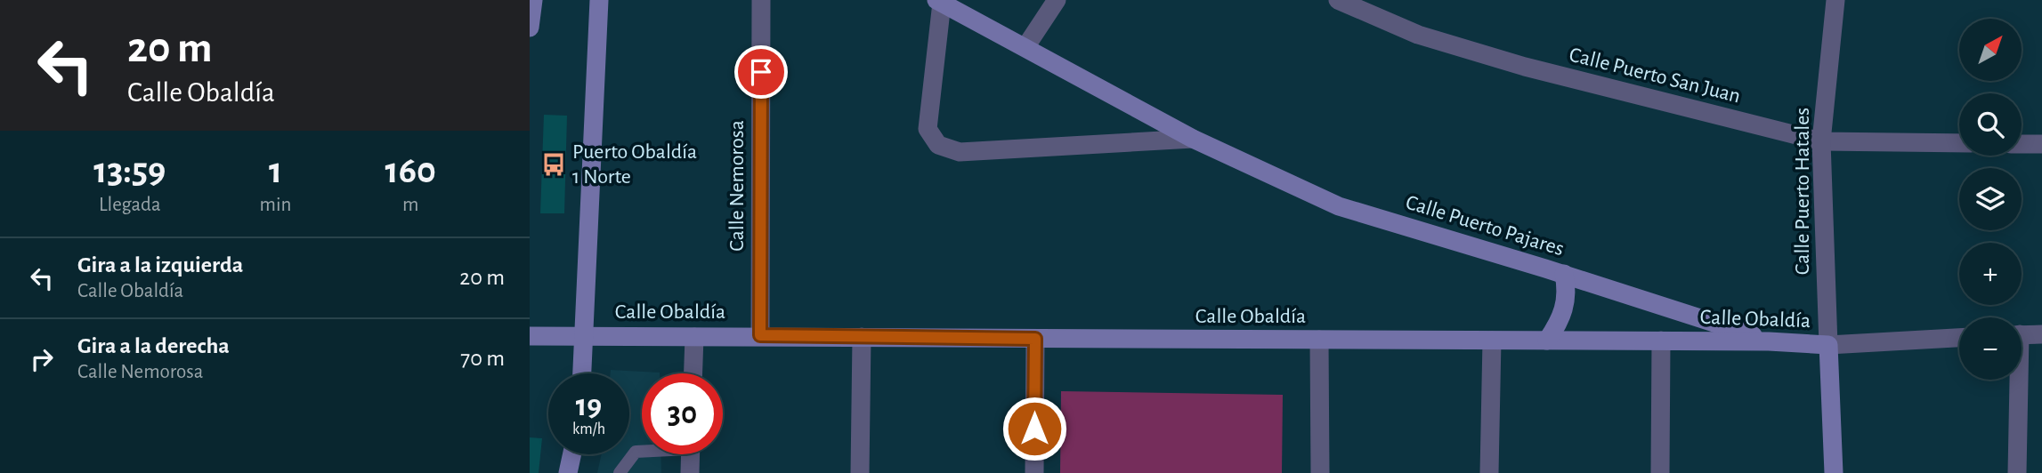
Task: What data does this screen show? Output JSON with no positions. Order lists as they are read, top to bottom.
{
  "streets": {
    "street": [
      "Calle Puerto San Juan",
      "Calle Nemorosa",
      "Calle Puerto Hatales",
      "Calle Puerto Pajares",
      "Calle Obaldía"
    ]
  },
  "crossings": [
    ["Calle Puerto San Juan", "Calle Puerto Hatales"],
    ["Calle Nemorosa", "Calle Obaldía"],
    ["Calle Puerto Hatales", "Calle Obaldía"],
    ["Calle Puerto Pajares", "Calle Obaldía"]
  ],
  "places": {
    "bus stop": ["Puerto Obaldía 1 Norte"]
  },
  "north": "top right",
  "page": {
    "turn": ["20 m", "Calle Obaldía"],
    "map_buttons": ["+", "−"],
    "eta": [
      "13:59",
      "Llegada",
      "1",
      "min",
      "160",
      "m"
    ],
    "list": [
      {
        "name": "Gira a la izquierda",
        "note": "Calle Obaldía",
        "value": "20 m"
      },
      {
        "name": "Gira a la derecha",
        "note": "Calle Nemorosa",
        "value": "70 m"
      }
    ],
    "speed": "19 km/h",
    "limit": "30"
  }
}
